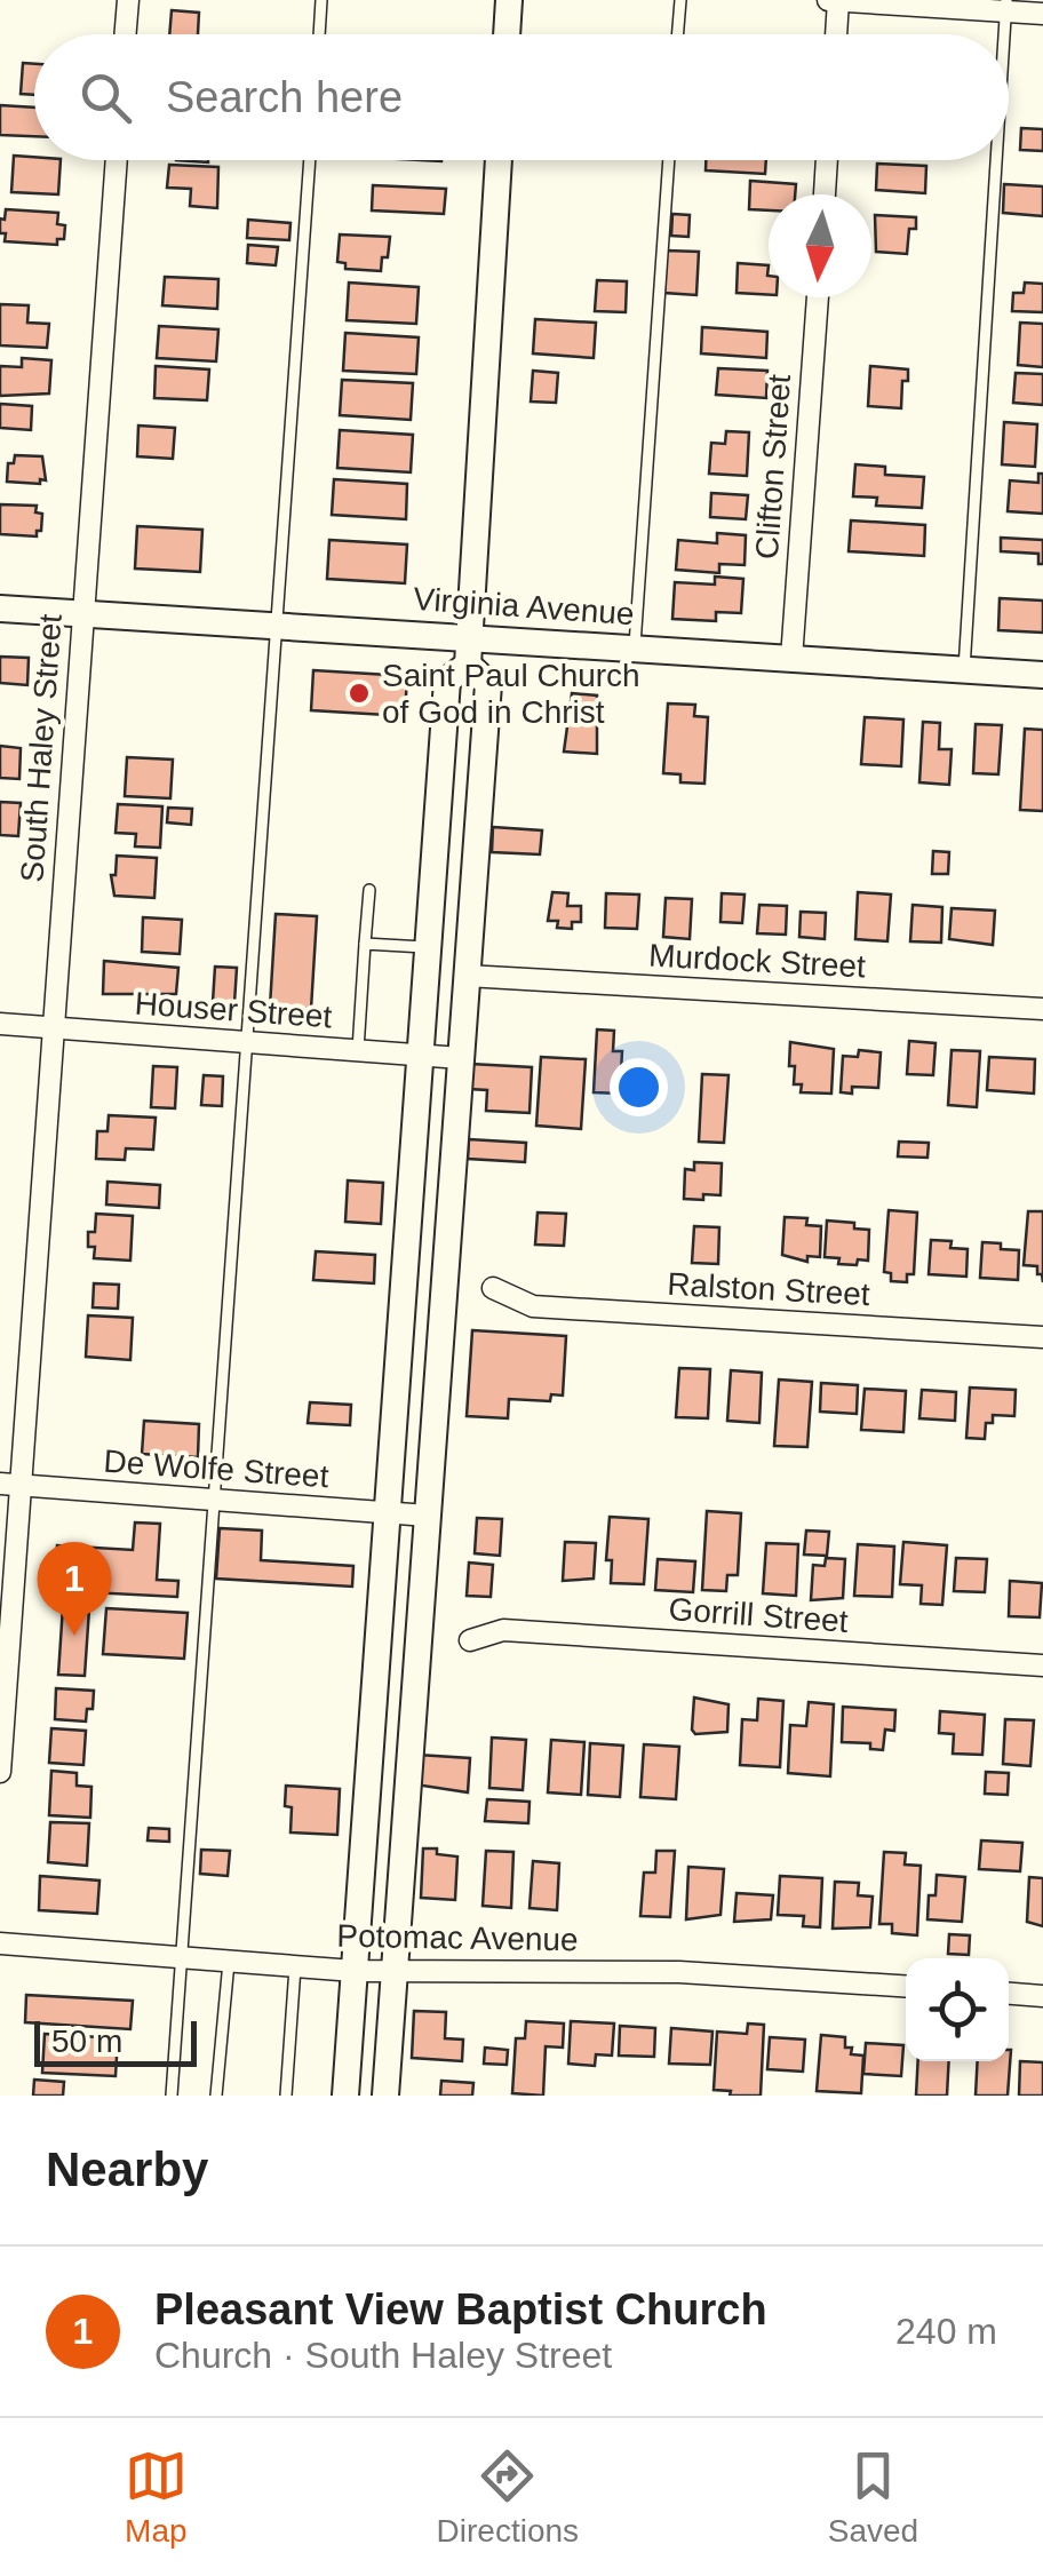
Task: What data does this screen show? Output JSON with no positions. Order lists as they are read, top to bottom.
{
  "streets": {
    "street": [
      "Clifton Street",
      "Virginia Avenue",
      "South Haley Street",
      "Murdock Street",
      "Houser Street",
      "Ralston Street",
      "De Wolfe Street",
      "Gorrill Street",
      "Potomac Avenue"
    ]
  },
  "crossings": [
    ["Clifton Street", "Virginia Avenue"],
    ["Virginia Avenue", "South Haley Street"],
    ["South Haley Street", "Houser Street"],
    ["South Haley Street", "De Wolfe Street"]
  ],
  "places": ["Saint Paul Church of God in Christ"],
  "scale_bar": "50 m",
  "north": "bottom",
  "page": {
    "search": "Search here",
    "pins": "1",
    "scale": "50 m",
    "heading": "Nearby",
    "list": [
      {
        "mark": "1",
        "name": "Pleasant View Baptist Church",
        "note": "Church · South Haley Street",
        "value": "240 m"
      }
    ],
    "nav": ["Map", "Directions", "Saved"]
  }
}
